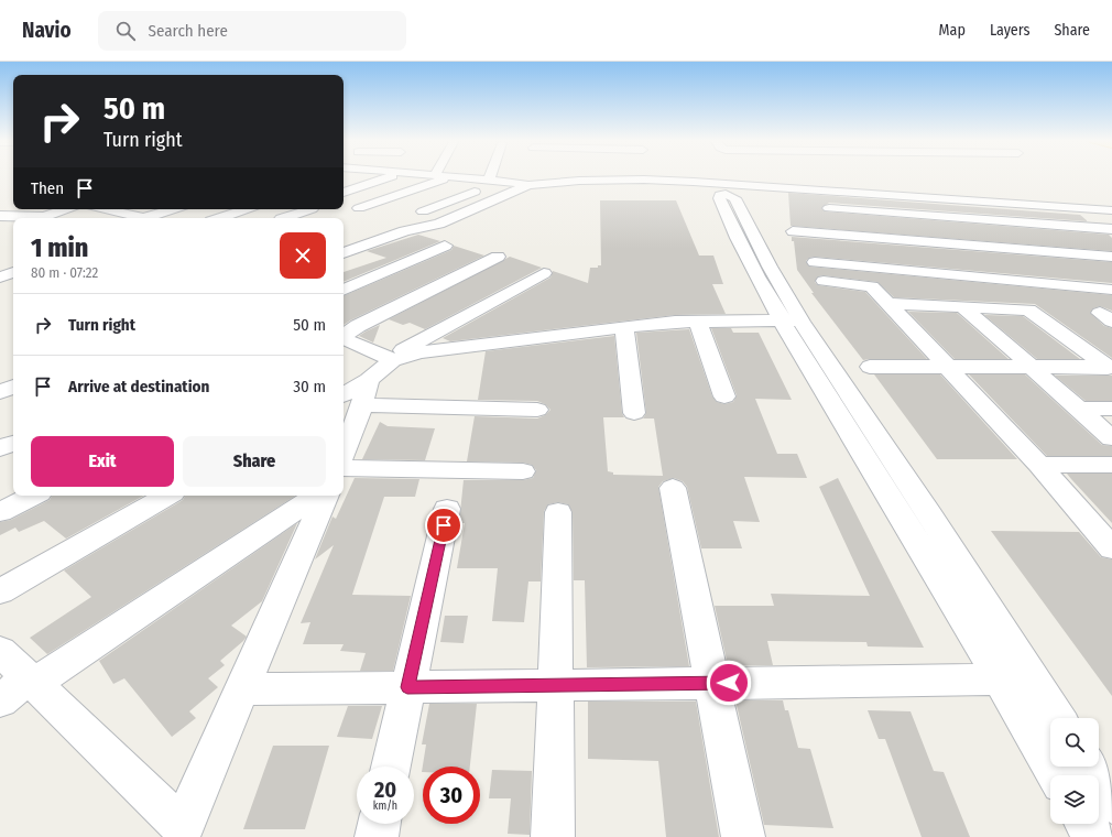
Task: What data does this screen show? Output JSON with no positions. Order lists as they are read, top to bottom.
{
  "page": {
    "header": "Navio",
    "search": "Search here",
    "nav": ["Map", "Layers", "Share"],
    "turn": ["50 m", "Turn right"],
    "then": "Then",
    "heading": ["1 min", "80 m · 07:22"],
    "list": [
      {
        "name": "Turn right",
        "value": "50 m"
      },
      {
        "name": "Arrive at destination",
        "value": "30 m"
      }
    ],
    "buttons": ["Exit", "Share"],
    "speed": "20 km/h",
    "limit": "30"
  }
}
